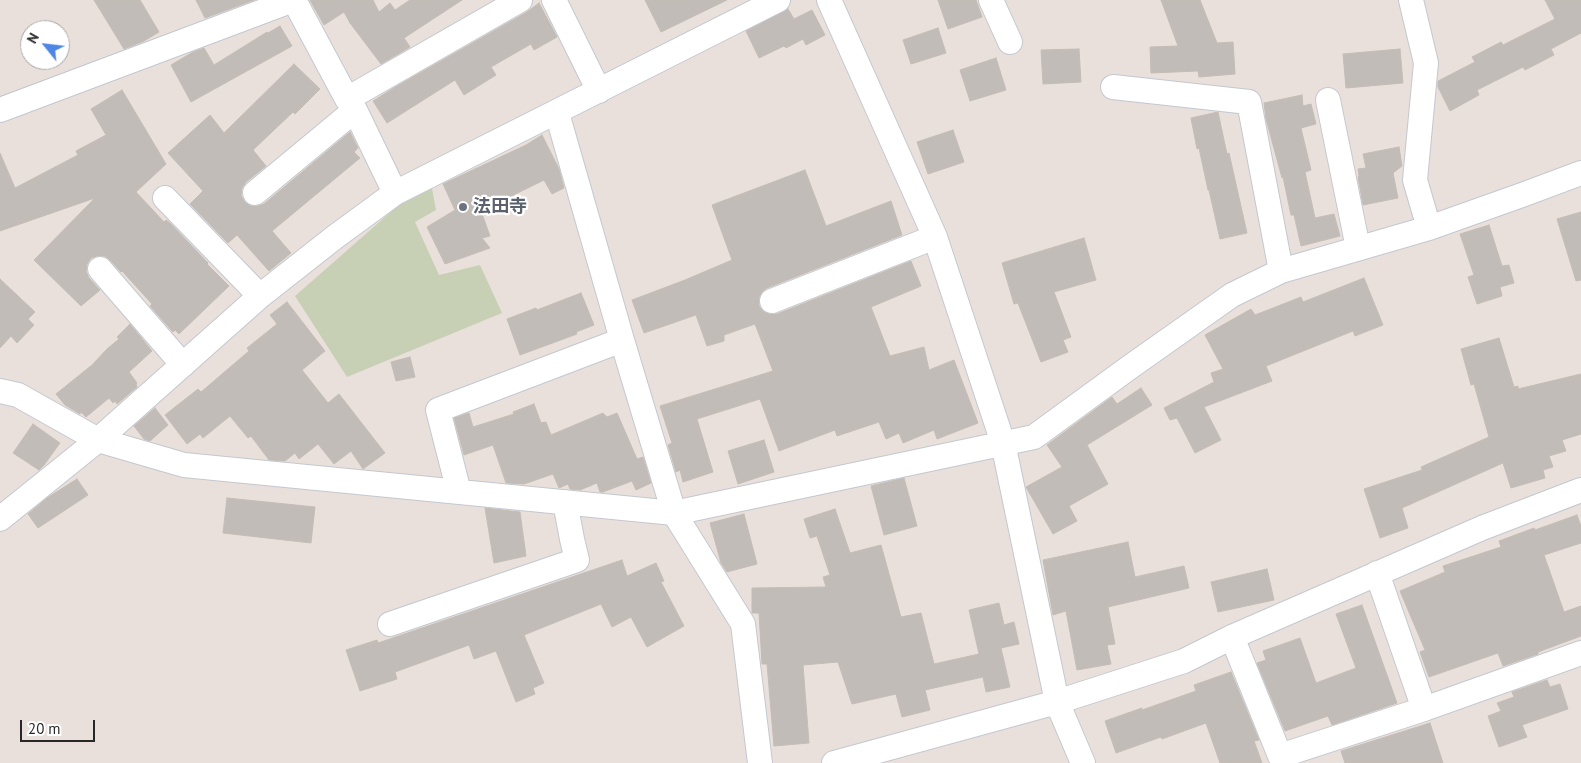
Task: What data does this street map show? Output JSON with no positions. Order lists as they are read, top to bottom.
{
  "places": ["法田寺"],
  "scale_bar": "20 m",
  "north": "top left"
}
